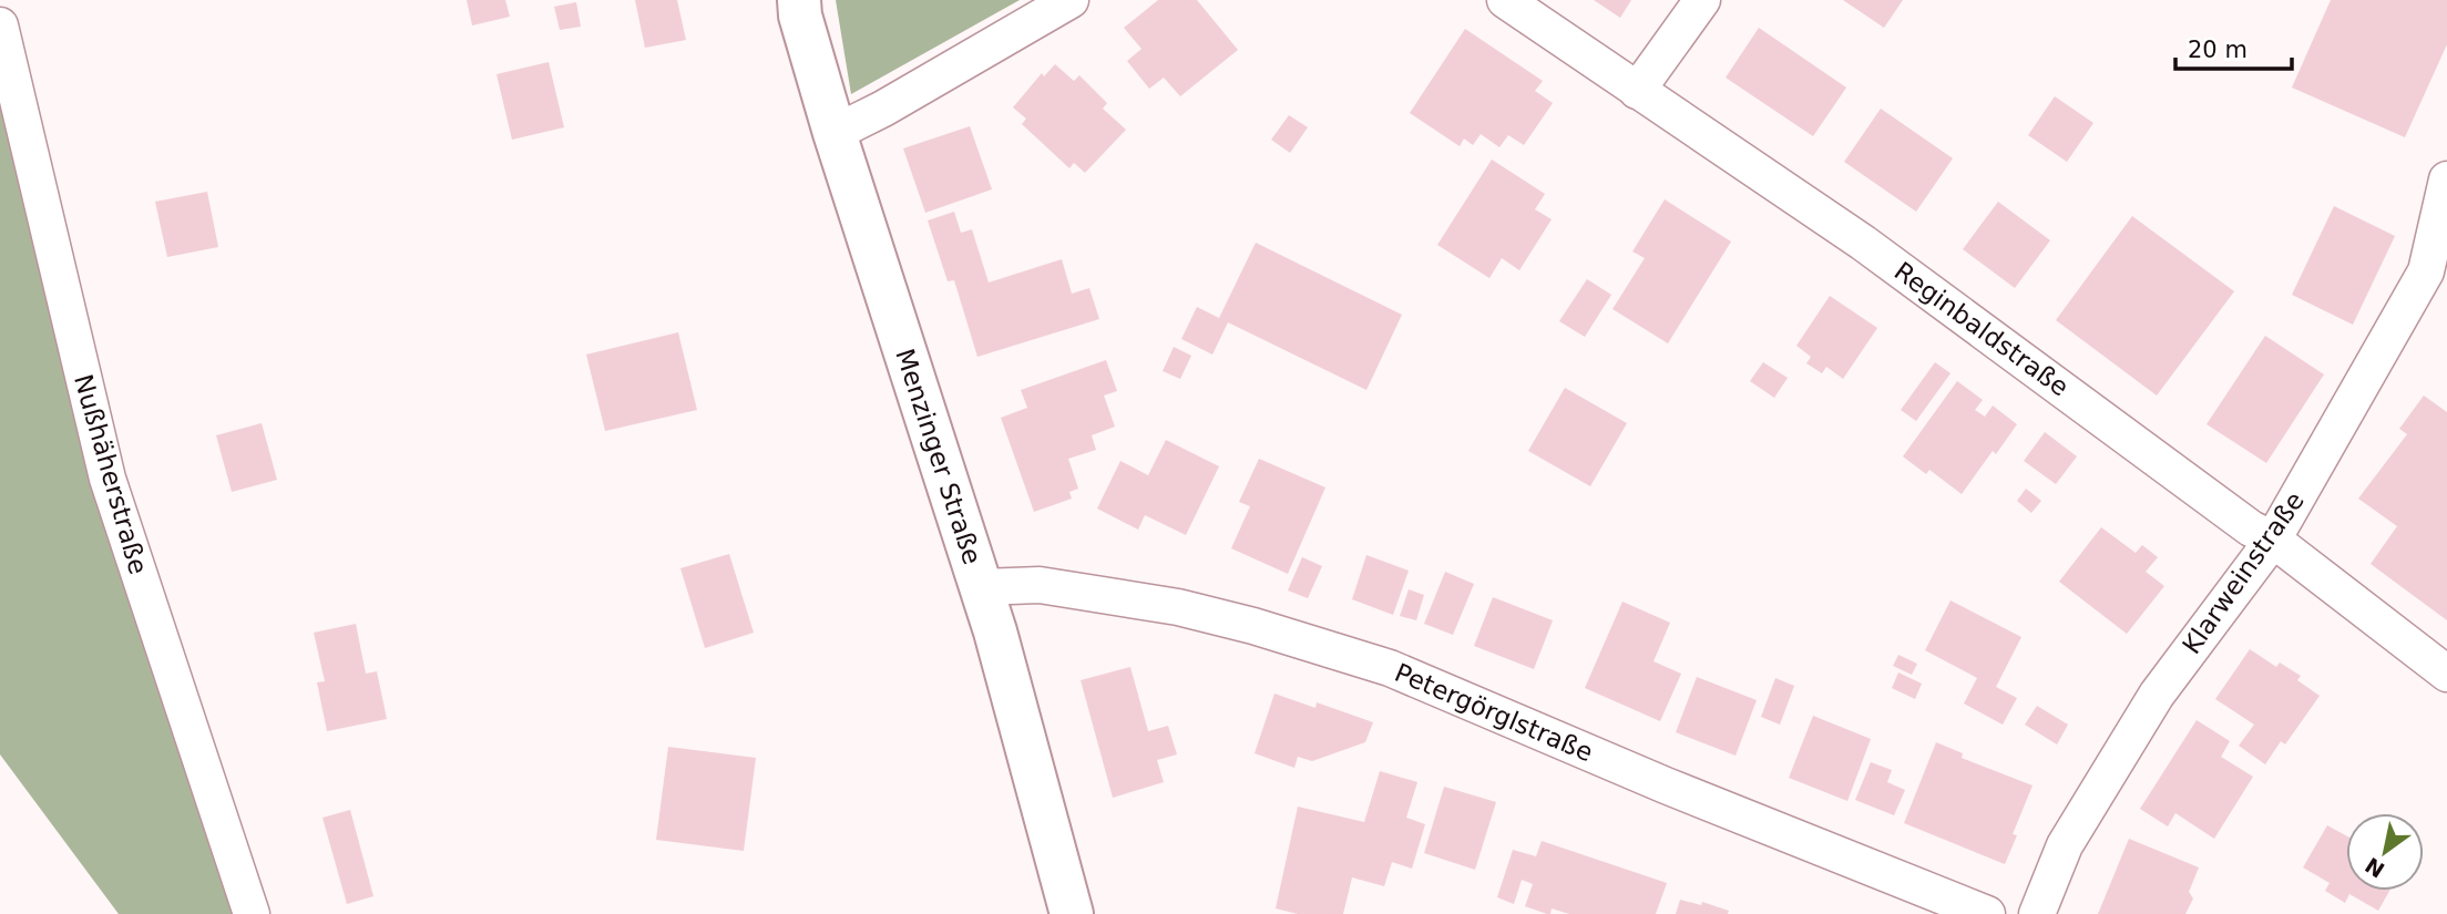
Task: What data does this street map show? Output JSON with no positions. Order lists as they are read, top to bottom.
{
  "streets": {
    "street": [
      "Reginbaldstraße",
      "Menzinger Straße",
      "Nußhäherstraße",
      "Klarweinstraße",
      "Petergörglstraße"
    ]
  },
  "crossings": [
    ["Reginbaldstraße", "Klarweinstraße"],
    ["Menzinger Straße", "Petergörglstraße"]
  ],
  "scale_bar": "20 m",
  "north": "bottom left"
}
